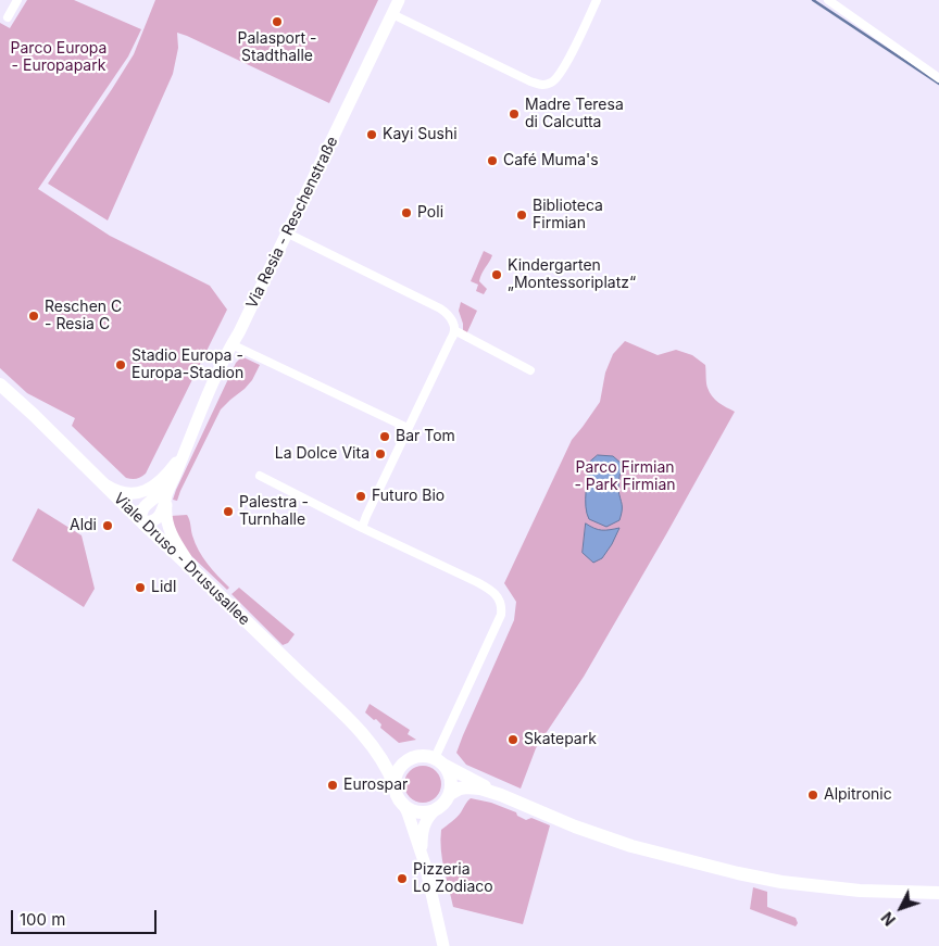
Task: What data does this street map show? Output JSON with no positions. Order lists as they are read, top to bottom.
{
  "streets": {
    "main road": ["Via Resia - Reschenstraße", "Viale Druso - Drususallee"]
  },
  "crossings": [
    ["Via Resia - Reschenstraße", "Viale Druso - Drususallee"]
  ],
  "parks": ["Parco Europa - Europapark", "Parco Firmian - Park Firmian"],
  "places": [
    "Palasport - Stadthalle",
    "Madre Teresa di Calcutta",
    "Kayi Sushi",
    "Café Muma's",
    "Poli",
    "Biblioteca Firmian",
    "Kindergarten „Montessoriplatz“",
    "Reschen C - Resia C",
    "Stadio Europa - Europa-Stadion",
    "Bar Tom",
    "La Dolce Vita",
    "Futuro Bio",
    "Palestra - Turnhalle",
    "Aldi",
    "Lidl",
    "Skatepark",
    "Eurospar",
    "Alpitronic",
    "Pizzeria Lo Zodiaco"
  ],
  "scale_bar": "100 m",
  "north": "bottom left"
}
